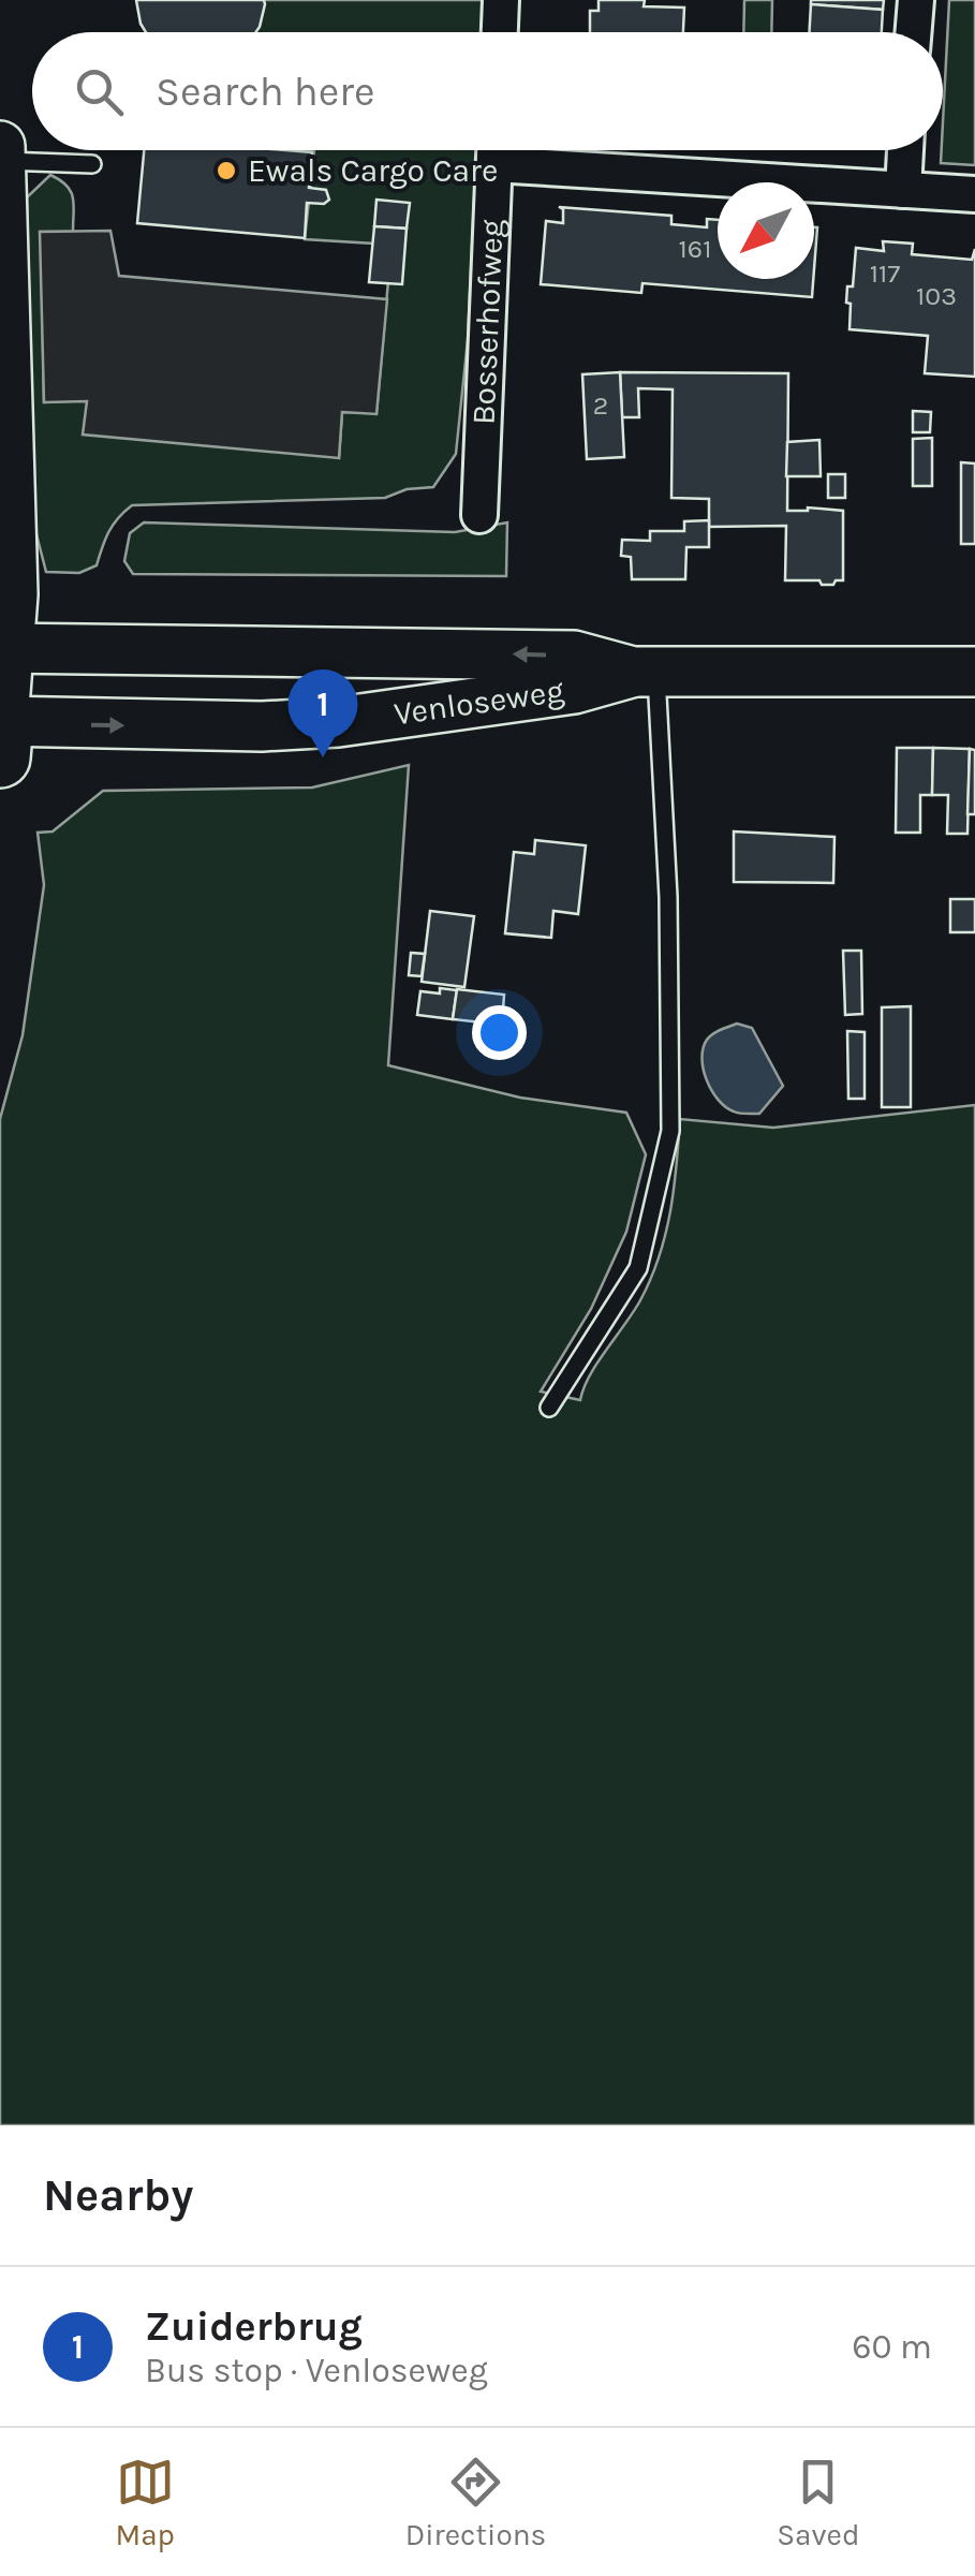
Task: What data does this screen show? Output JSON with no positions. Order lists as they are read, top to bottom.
{
  "streets": {
    "main road": ["Venloseweg"],
    "street": ["Bosserhofweg"]
  },
  "places": ["Ewals Cargo Care"],
  "house_numbers": [
    "161",
    "117",
    "103",
    "2"
  ],
  "north": "bottom left",
  "page": {
    "search": "Search here",
    "pins": "1",
    "heading": "Nearby",
    "list": [
      {
        "mark": "1",
        "name": "Zuiderbrug",
        "note": "Bus stop · Venloseweg",
        "value": "60 m"
      }
    ],
    "nav": ["Map", "Directions", "Saved"]
  }
}
